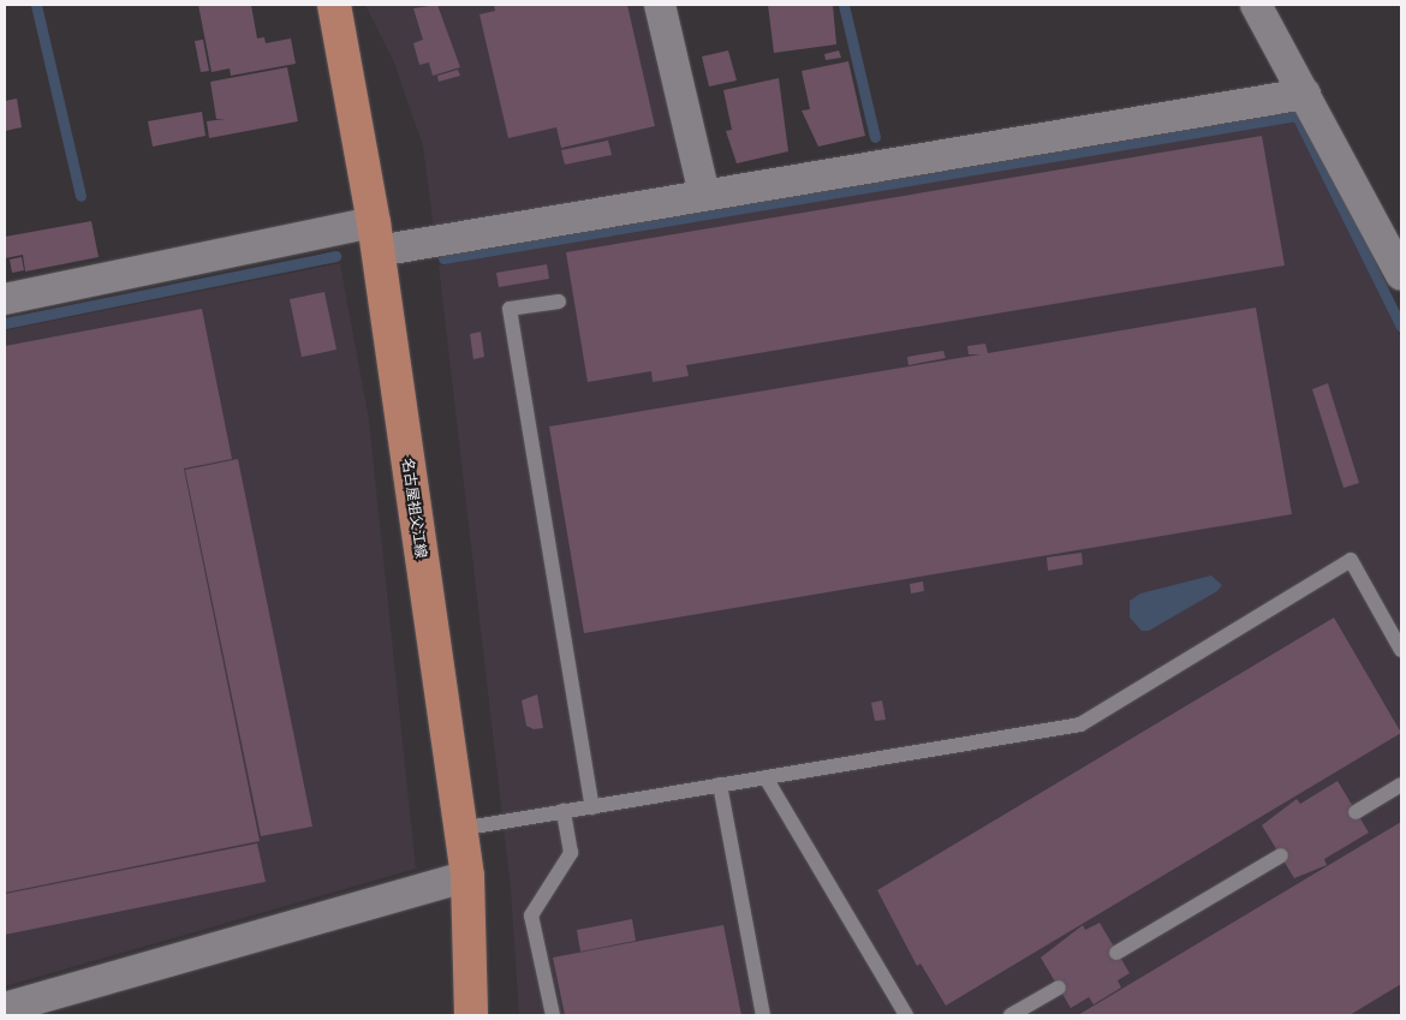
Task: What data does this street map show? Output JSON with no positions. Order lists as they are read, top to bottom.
{
  "streets": {
    "main road": ["名古屋祖父江線"]
  }
}
